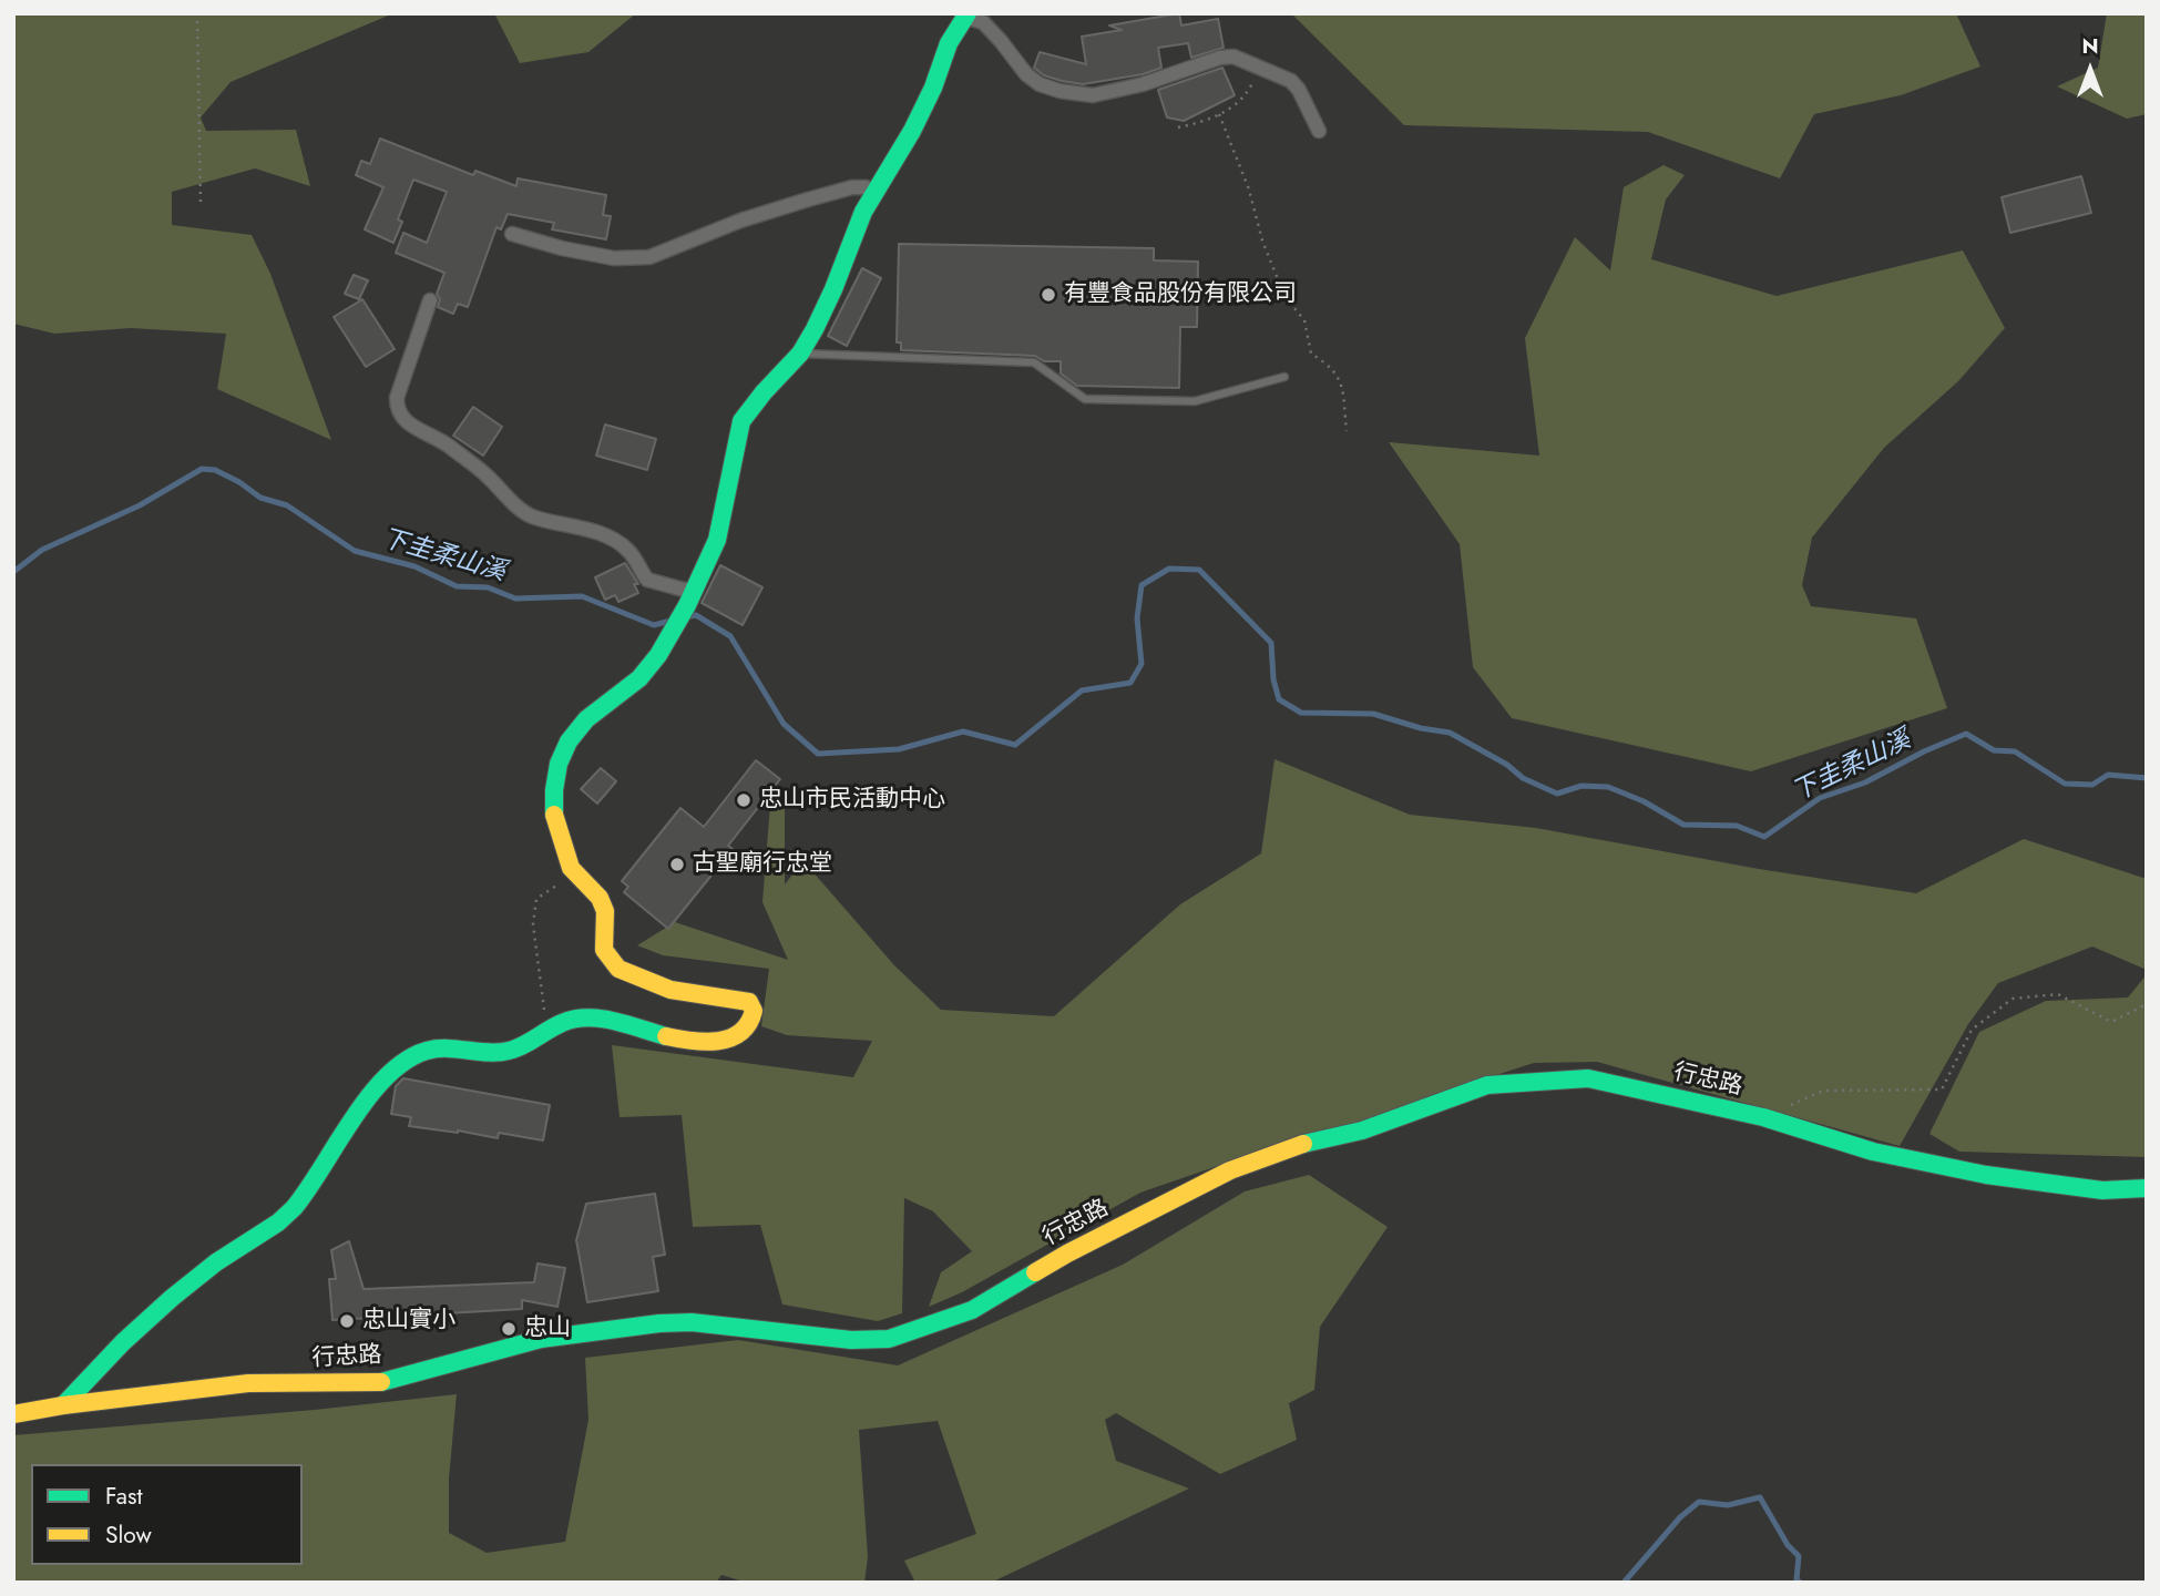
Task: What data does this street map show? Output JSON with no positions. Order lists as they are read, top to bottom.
{
  "streets": {
    "street": ["行忠路"]
  },
  "water": ["下圭柔山溪"],
  "places": [
    "有豐食品股份有限公司",
    "忠山市民活動中心",
    "古聖廟行忠堂",
    "忠山實小",
    "忠山"
  ],
  "legend": ["Fast", "Slow"],
  "north": "top"
}
